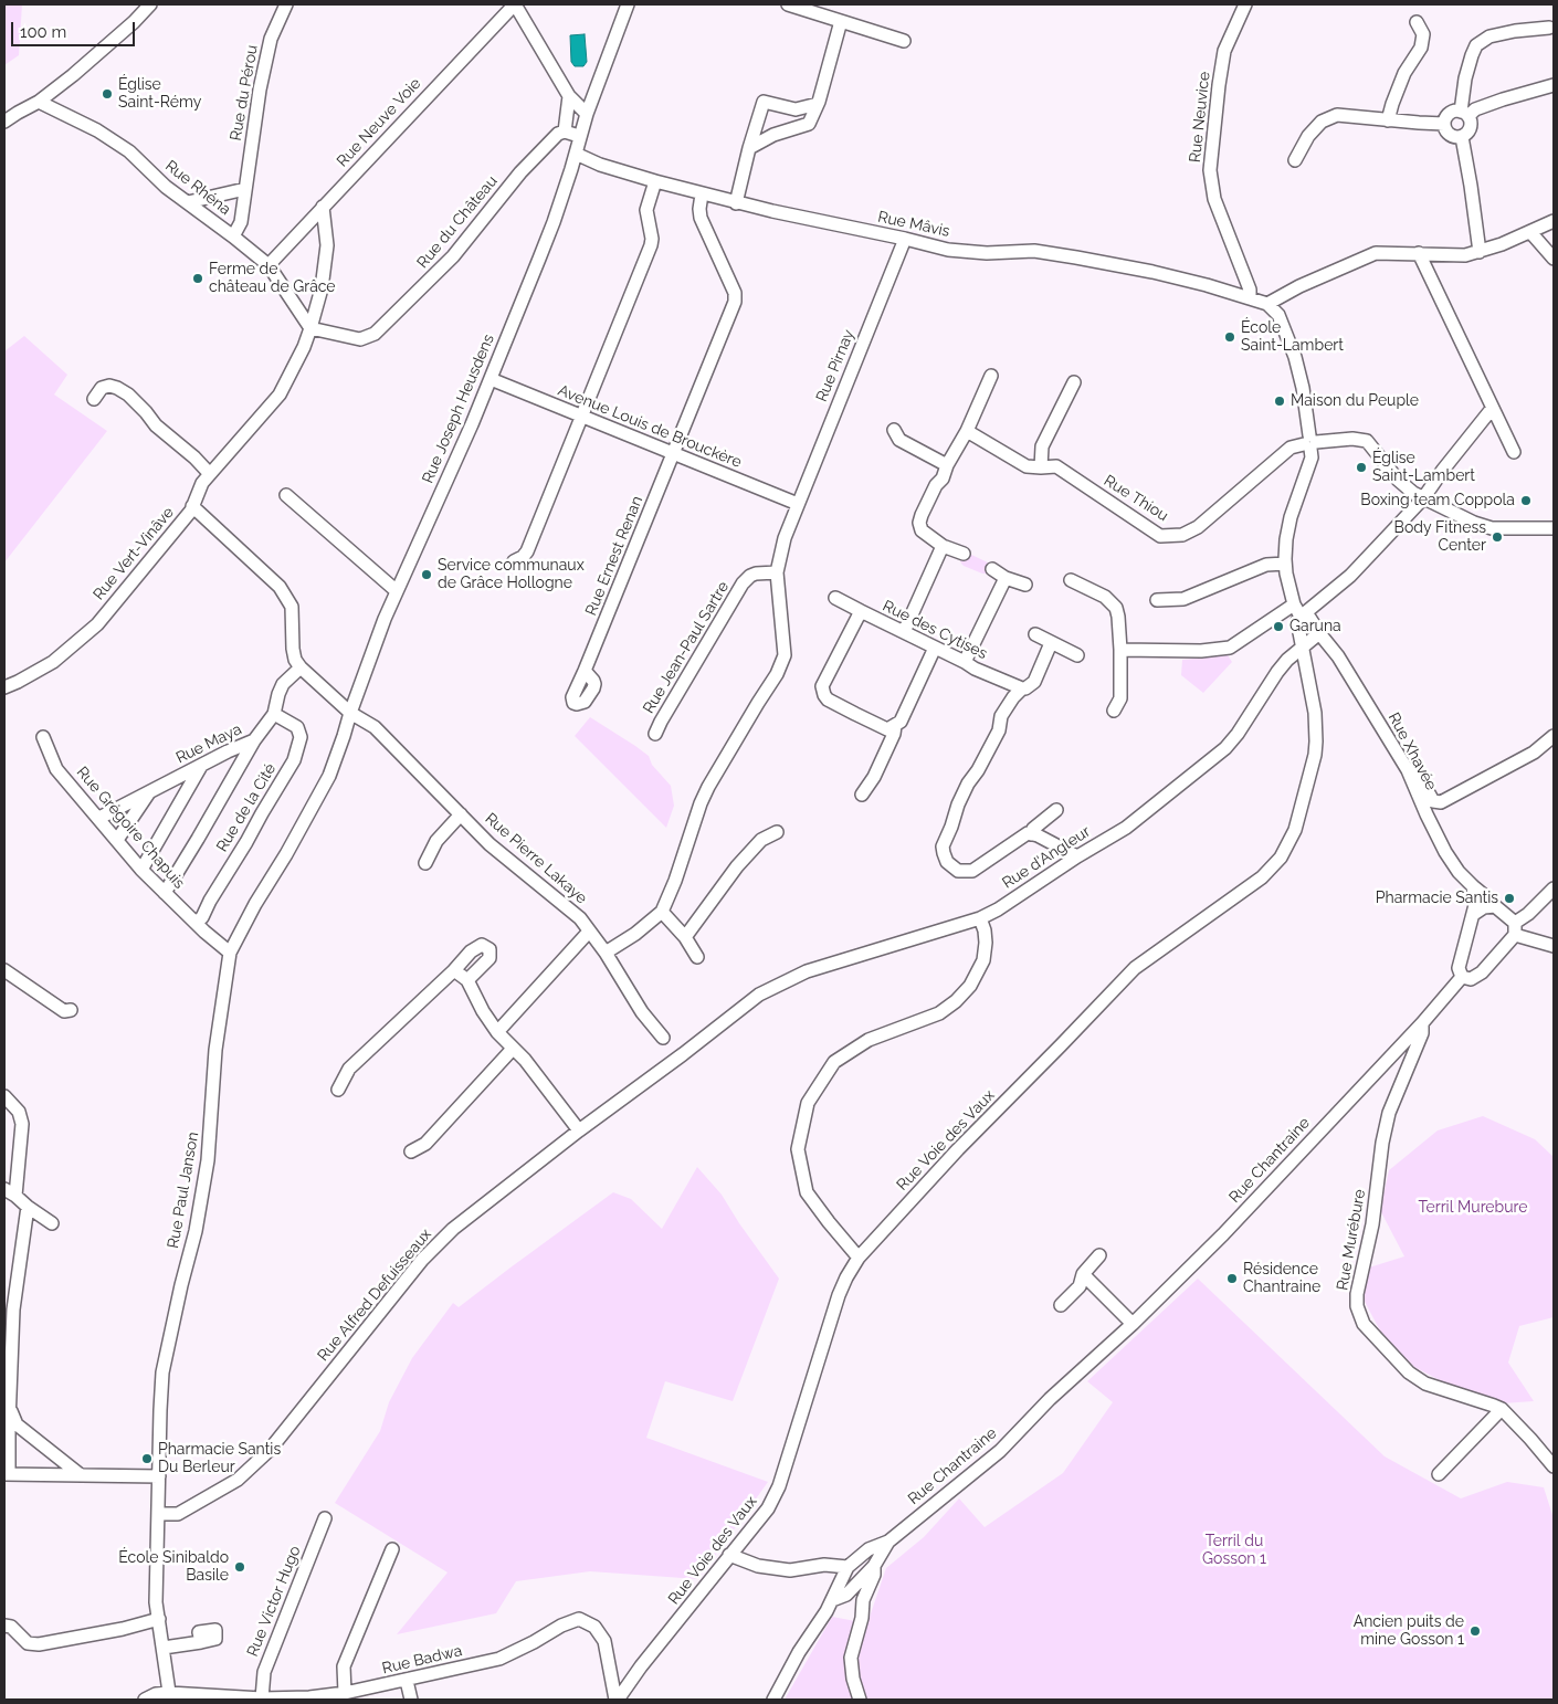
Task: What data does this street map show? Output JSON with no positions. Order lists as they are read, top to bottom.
{
  "streets": {
    "street": [
      "Rue du Pérou",
      "Rue Neuvice",
      "Rue Neuve Voie",
      "Rue Rhéna",
      "Rue du Château",
      "Rue Mâvis",
      "Rue Pirnay",
      "Rue Joseph Heusdens",
      "Avenue Louis de Brouckère",
      "Rue Thiou",
      "Rue Vert-Vinâve",
      "Rue Ernest Renan",
      "Rue des Cytises",
      "Rue Jean-Paul Sartre",
      "Rue Maya",
      "Rue Xhavée",
      "Rue de la Cité",
      "Rue Grégoire Chapuis",
      "Rue d'Angleur",
      "Rue Pierre Lakaye",
      "Rue Voie des Vaux",
      "Rue Chantraine",
      "Rue Paul Janson",
      "Rue Murébure",
      "Rue Alfred Defuisseaux",
      "Rue Victor Hugo",
      "Rue Badwa"
    ]
  },
  "crossings": [
    ["Rue du Pérou", "Rue Rhéna"],
    ["Rue Neuvice", "Rue Mâvis"],
    ["Rue Neuve Voie", "Rue Rhéna"],
    ["Rue Neuve Voie", "Rue Vert-Vinâve"],
    ["Rue Rhéna", "Rue du Château"],
    ["Rue Rhéna", "Rue Vert-Vinâve"],
    ["Rue du Château", "Rue Vert-Vinâve"],
    ["Rue Mâvis", "Rue Pirnay"],
    ["Rue Mâvis", "Rue Joseph Heusdens"],
    ["Rue Mâvis", "Rue Ernest Renan"],
    ["Rue Mâvis", "Rue Voie des Vaux"],
    ["Rue Pirnay", "Avenue Louis de Brouckère"],
    ["Rue Pirnay", "Rue Jean-Paul Sartre"],
    ["Rue Joseph Heusdens", "Avenue Louis de Brouckère"],
    ["Rue Joseph Heusdens", "Rue Pierre Lakaye"],
    ["Rue Joseph Heusdens", "Rue Paul Janson"],
    ["Avenue Louis de Brouckère", "Rue Ernest Renan"],
    ["Rue Thiou", "Rue Voie des Vaux"],
    ["Rue Maya", "Rue de la Cité"],
    ["Rue Maya", "Rue Grégoire Chapuis"],
    ["Rue Maya", "Rue Pierre Lakaye"],
    ["Rue Xhavée", "Rue d'Angleur"],
    ["Rue Xhavée", "Rue Voie des Vaux"],
    ["Rue de la Cité", "Rue Grégoire Chapuis"],
    ["Rue Grégoire Chapuis", "Rue Paul Janson"],
    ["Rue d'Angleur", "Rue Voie des Vaux"],
    ["Rue d'Angleur", "Rue Alfred Defuisseaux"],
    ["Rue Pierre Lakaye", "Rue Paul Janson"],
    ["Rue Voie des Vaux", "Rue Badwa"],
    ["Rue Chantraine", "Rue Murébure"],
    ["Rue Paul Janson", "Rue Alfred Defuisseaux"],
    ["Rue Paul Janson", "Rue Badwa"],
    ["Rue Victor Hugo", "Rue Badwa"]
  ],
  "parks": ["Terril Murebure", "Terril du Gosson 1"],
  "places": [
    "Église Saint-Rémy",
    "Ferme de château de Grâce",
    "École Saint-Lambert",
    "Maison du Peuple",
    "Église Saint-Lambert",
    "Boxing team Coppola",
    "Body Fitness Center",
    "Service communaux de Grâce Hollogne",
    "Garuna",
    "Pharmacie Santis",
    "Résidence Chantraine",
    "Pharmacie Santis Du Berleur",
    "École Sinibaldo Basile",
    "Ancien puits de mine Gosson 1"
  ],
  "scale_bar": "100 m"
}
